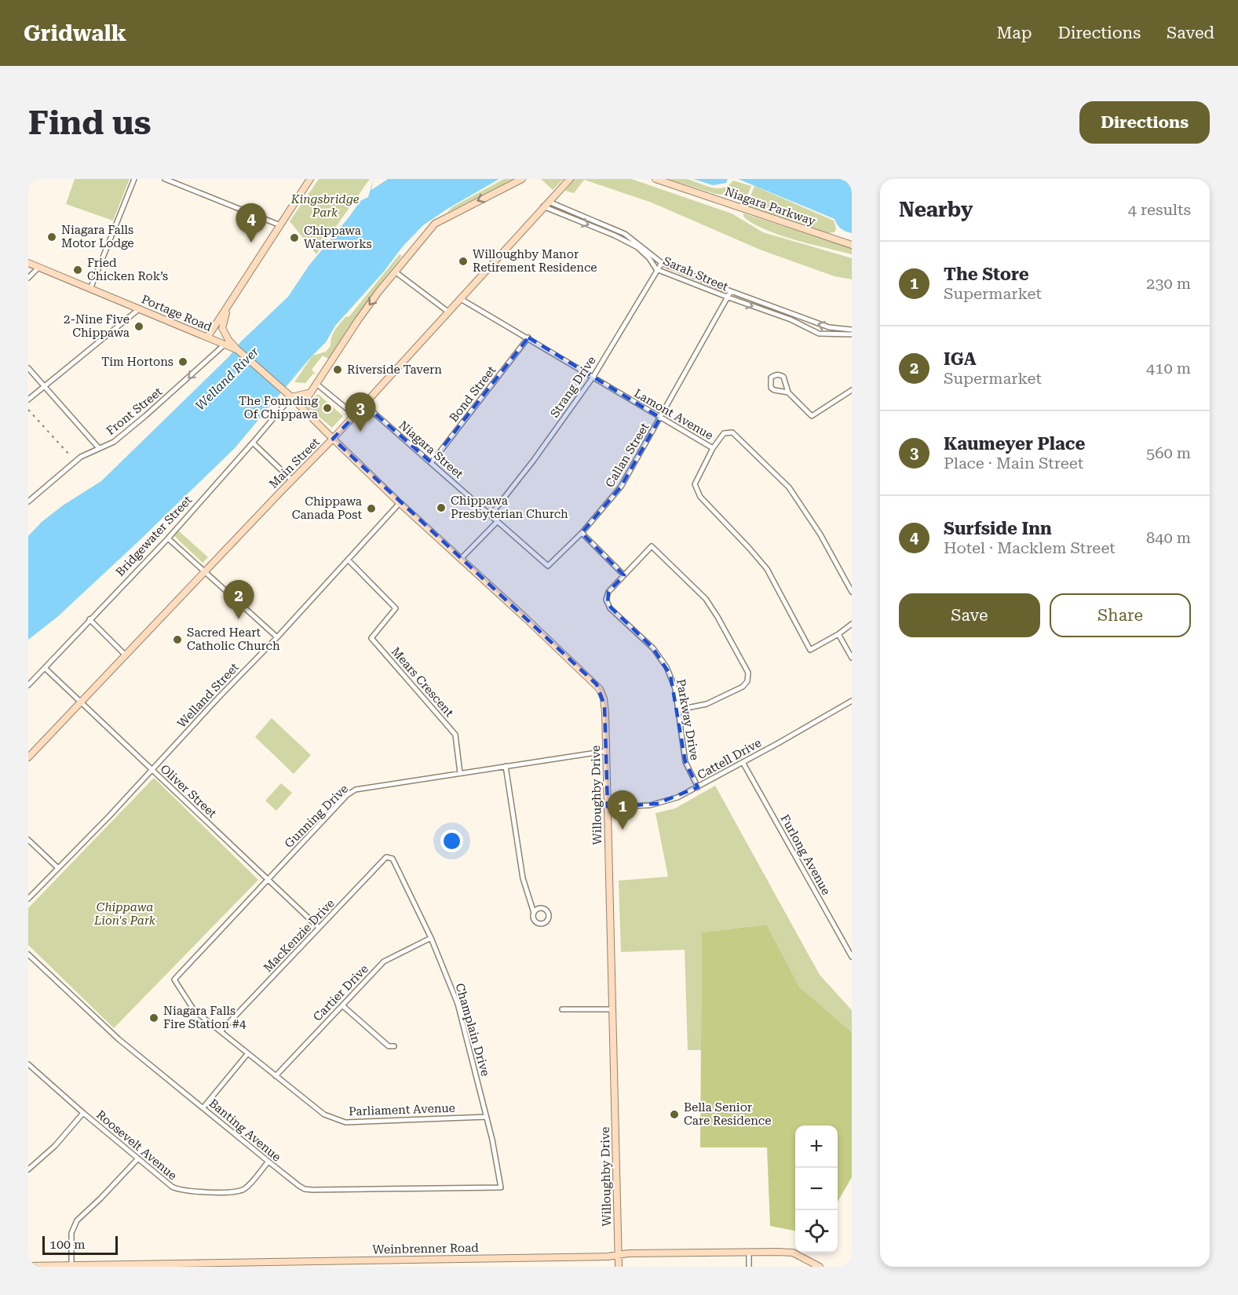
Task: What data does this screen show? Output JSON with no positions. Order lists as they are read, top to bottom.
{
  "streets": {
    "street": [
      "Niagara Parkway",
      "Sarah Street",
      "Portage Road",
      "Strang Drive",
      "Bond Street",
      "Front Street",
      "Lamont Avenue",
      "Niagara Street",
      "Callan Street",
      "Main Street",
      "Bridgewater Street",
      "Mears Crescent",
      "Welland Street",
      "Parkway Drive",
      "Cattell Drive",
      "Oliver Street",
      "Willoughby Drive",
      "Gunning Drive",
      "Furlong Avenue",
      "MacKenzie Drive",
      "Cartier Drive",
      "Champlain Drive",
      "Parliament Avenue",
      "Banting Avenue",
      "Roosevelt Avenue",
      "Weinbrenner Road"
    ]
  },
  "crossings": [
    ["Sarah Street", "Strang Drive"],
    ["Sarah Street", "Callan Street"],
    ["Sarah Street", "Main Street"],
    ["Portage Road", "Front Street"],
    ["Portage Road", "Main Street"],
    ["Portage Road", "Bridgewater Street"],
    ["Portage Road", "Willoughby Drive"],
    ["Strang Drive", "Lamont Avenue"],
    ["Strang Drive", "Niagara Street"],
    ["Bond Street", "Lamont Avenue"],
    ["Bond Street", "Niagara Street"],
    ["Lamont Avenue", "Callan Street"],
    ["Lamont Avenue", "Main Street"],
    ["Niagara Street", "Callan Street"],
    ["Niagara Street", "Main Street"],
    ["Main Street", "Oliver Street"],
    ["Main Street", "Willoughby Drive"],
    ["Bridgewater Street", "Oliver Street"],
    ["Mears Crescent", "Welland Street"],
    ["Mears Crescent", "Gunning Drive"],
    ["Welland Street", "Oliver Street"],
    ["Welland Street", "Willoughby Drive"],
    ["Parkway Drive", "Cattell Drive"],
    ["Cattell Drive", "Willoughby Drive"],
    ["Cattell Drive", "Furlong Avenue"],
    ["Oliver Street", "Gunning Drive"],
    ["Oliver Street", "MacKenzie Drive"],
    ["Willoughby Drive", "Gunning Drive"],
    ["Willoughby Drive", "Weinbrenner Road"],
    ["Gunning Drive", "Parliament Avenue"],
    ["MacKenzie Drive", "Champlain Drive"],
    ["MacKenzie Drive", "Parliament Avenue"],
    ["Cartier Drive", "Champlain Drive"],
    ["Cartier Drive", "Parliament Avenue"],
    ["Champlain Drive", "Parliament Avenue"],
    ["Champlain Drive", "Banting Avenue"],
    ["Banting Avenue", "Roosevelt Avenue"]
  ],
  "one_way": ["Front Street"],
  "water": ["Welland River"],
  "parks": ["Kingsbridge Park", "Chippawa Lion's Park"],
  "places": [
    "Niagara Falls Motor Lodge",
    "Chippawa Waterworks",
    "Willoughby Manor Retirement Residence",
    "Fried Chicken Rok’s",
    "2-Nine Five Chippawa",
    "Tim Hortons",
    "Riverside Tavern",
    "The Founding Of Chippawa",
    "Chippawa Presbyterian Church",
    "Chippawa Canada Post",
    "Sacred Heart Catholic Church",
    "Niagara Falls Fire Station #4",
    "Bella Senior Care Residence"
  ],
  "scale_bar": "100 m",
  "page": {
    "header": "Gridwalk",
    "nav": ["Map", "Directions", "Saved"],
    "buttons": [
      "Directions",
      ["Save", "Share"]
    ],
    "title": "Find us",
    "heading": ["Nearby", "4 results"],
    "pins": [
      "4",
      "3",
      "2",
      "1"
    ],
    "list": [
      {
        "mark": "1",
        "name": "The Store",
        "note": "Supermarket",
        "value": "230 m"
      },
      {
        "mark": "2",
        "name": "IGA",
        "note": "Supermarket",
        "value": "410 m"
      },
      {
        "mark": "3",
        "name": "Kaumeyer Place",
        "note": "Place · Main Street",
        "value": "560 m"
      },
      {
        "mark": "4",
        "name": "Surfside Inn",
        "note": "Hotel · Macklem Street",
        "value": "840 m"
      }
    ],
    "map_buttons": ["+", "−"],
    "scale": "100 m"
  }
}
